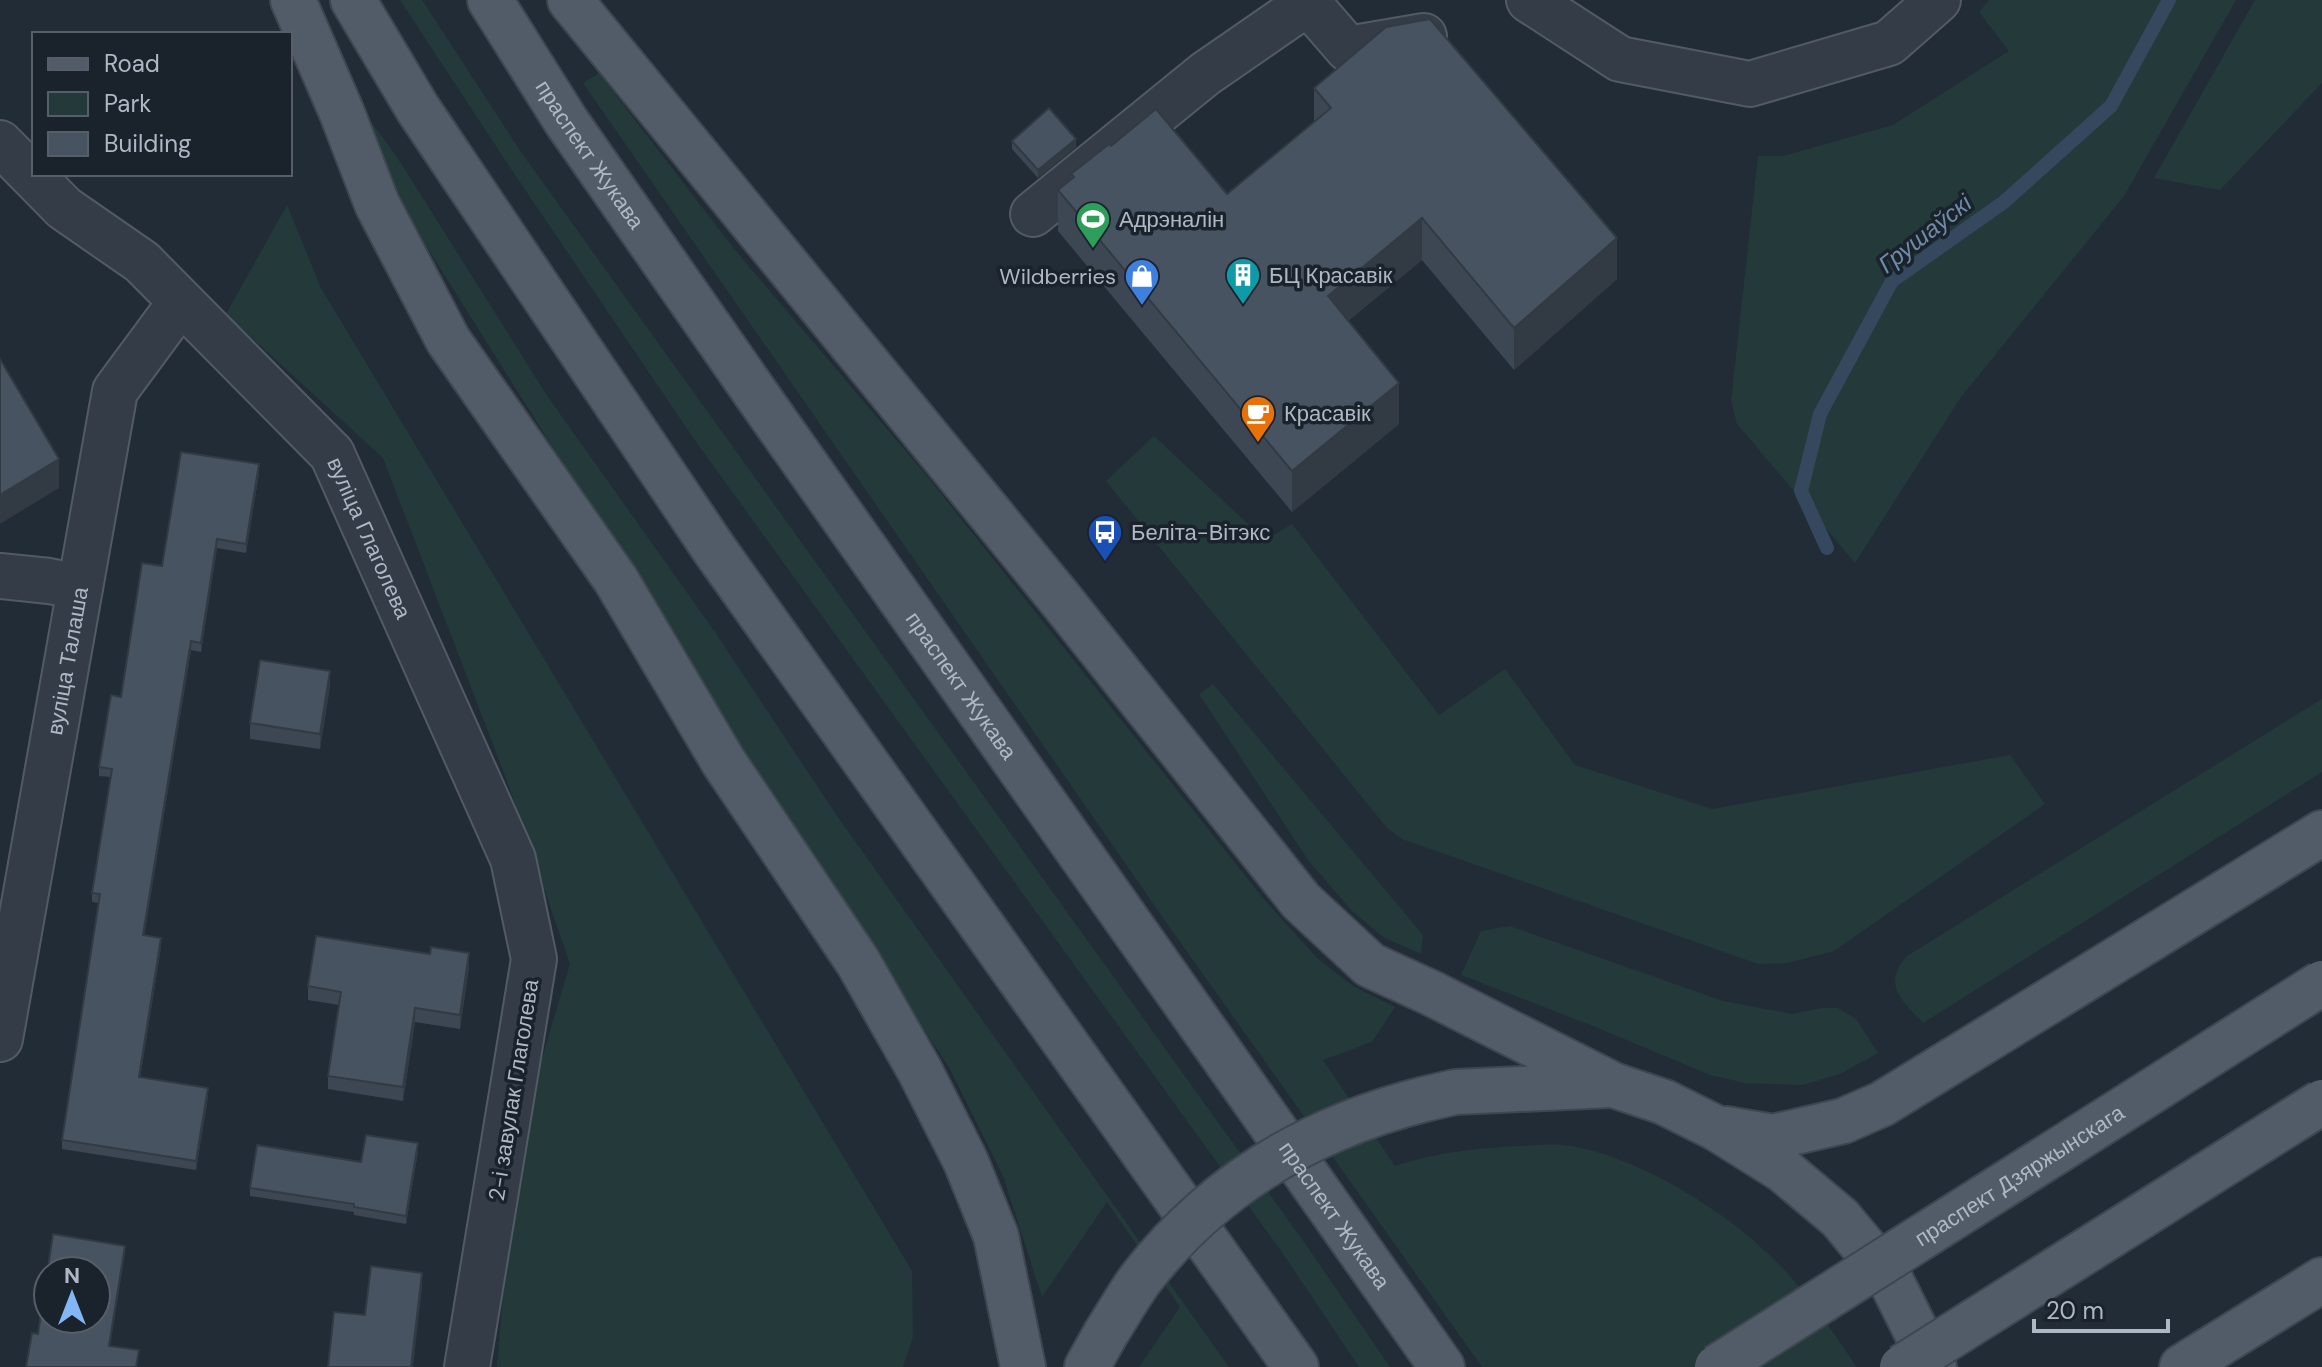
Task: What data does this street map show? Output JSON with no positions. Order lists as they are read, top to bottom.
{
  "streets": {
    "main road": ["праспект Жукава", "праспект Дзяржынскага"],
    "street": ["вуліца Глаголева", "вуліца Талаша", "2-і завулак Глаголева"]
  },
  "crossings": [
    ["вуліца Глаголева", "вуліца Талаша"],
    ["вуліца Глаголева", "2-і завулак Глаголева"]
  ],
  "water": ["Грушаўскі"],
  "places": {
    "sports": ["Адрэналін"],
    "building": ["БЦ Красавік"],
    "shop": ["Wildberries"],
    "cafe": ["Красавік"],
    "bus stop": ["Беліта-Вітэкс"]
  },
  "legend": ["Road", "Park", "Building"],
  "scale_bar": "20 m",
  "north": "top"
}
